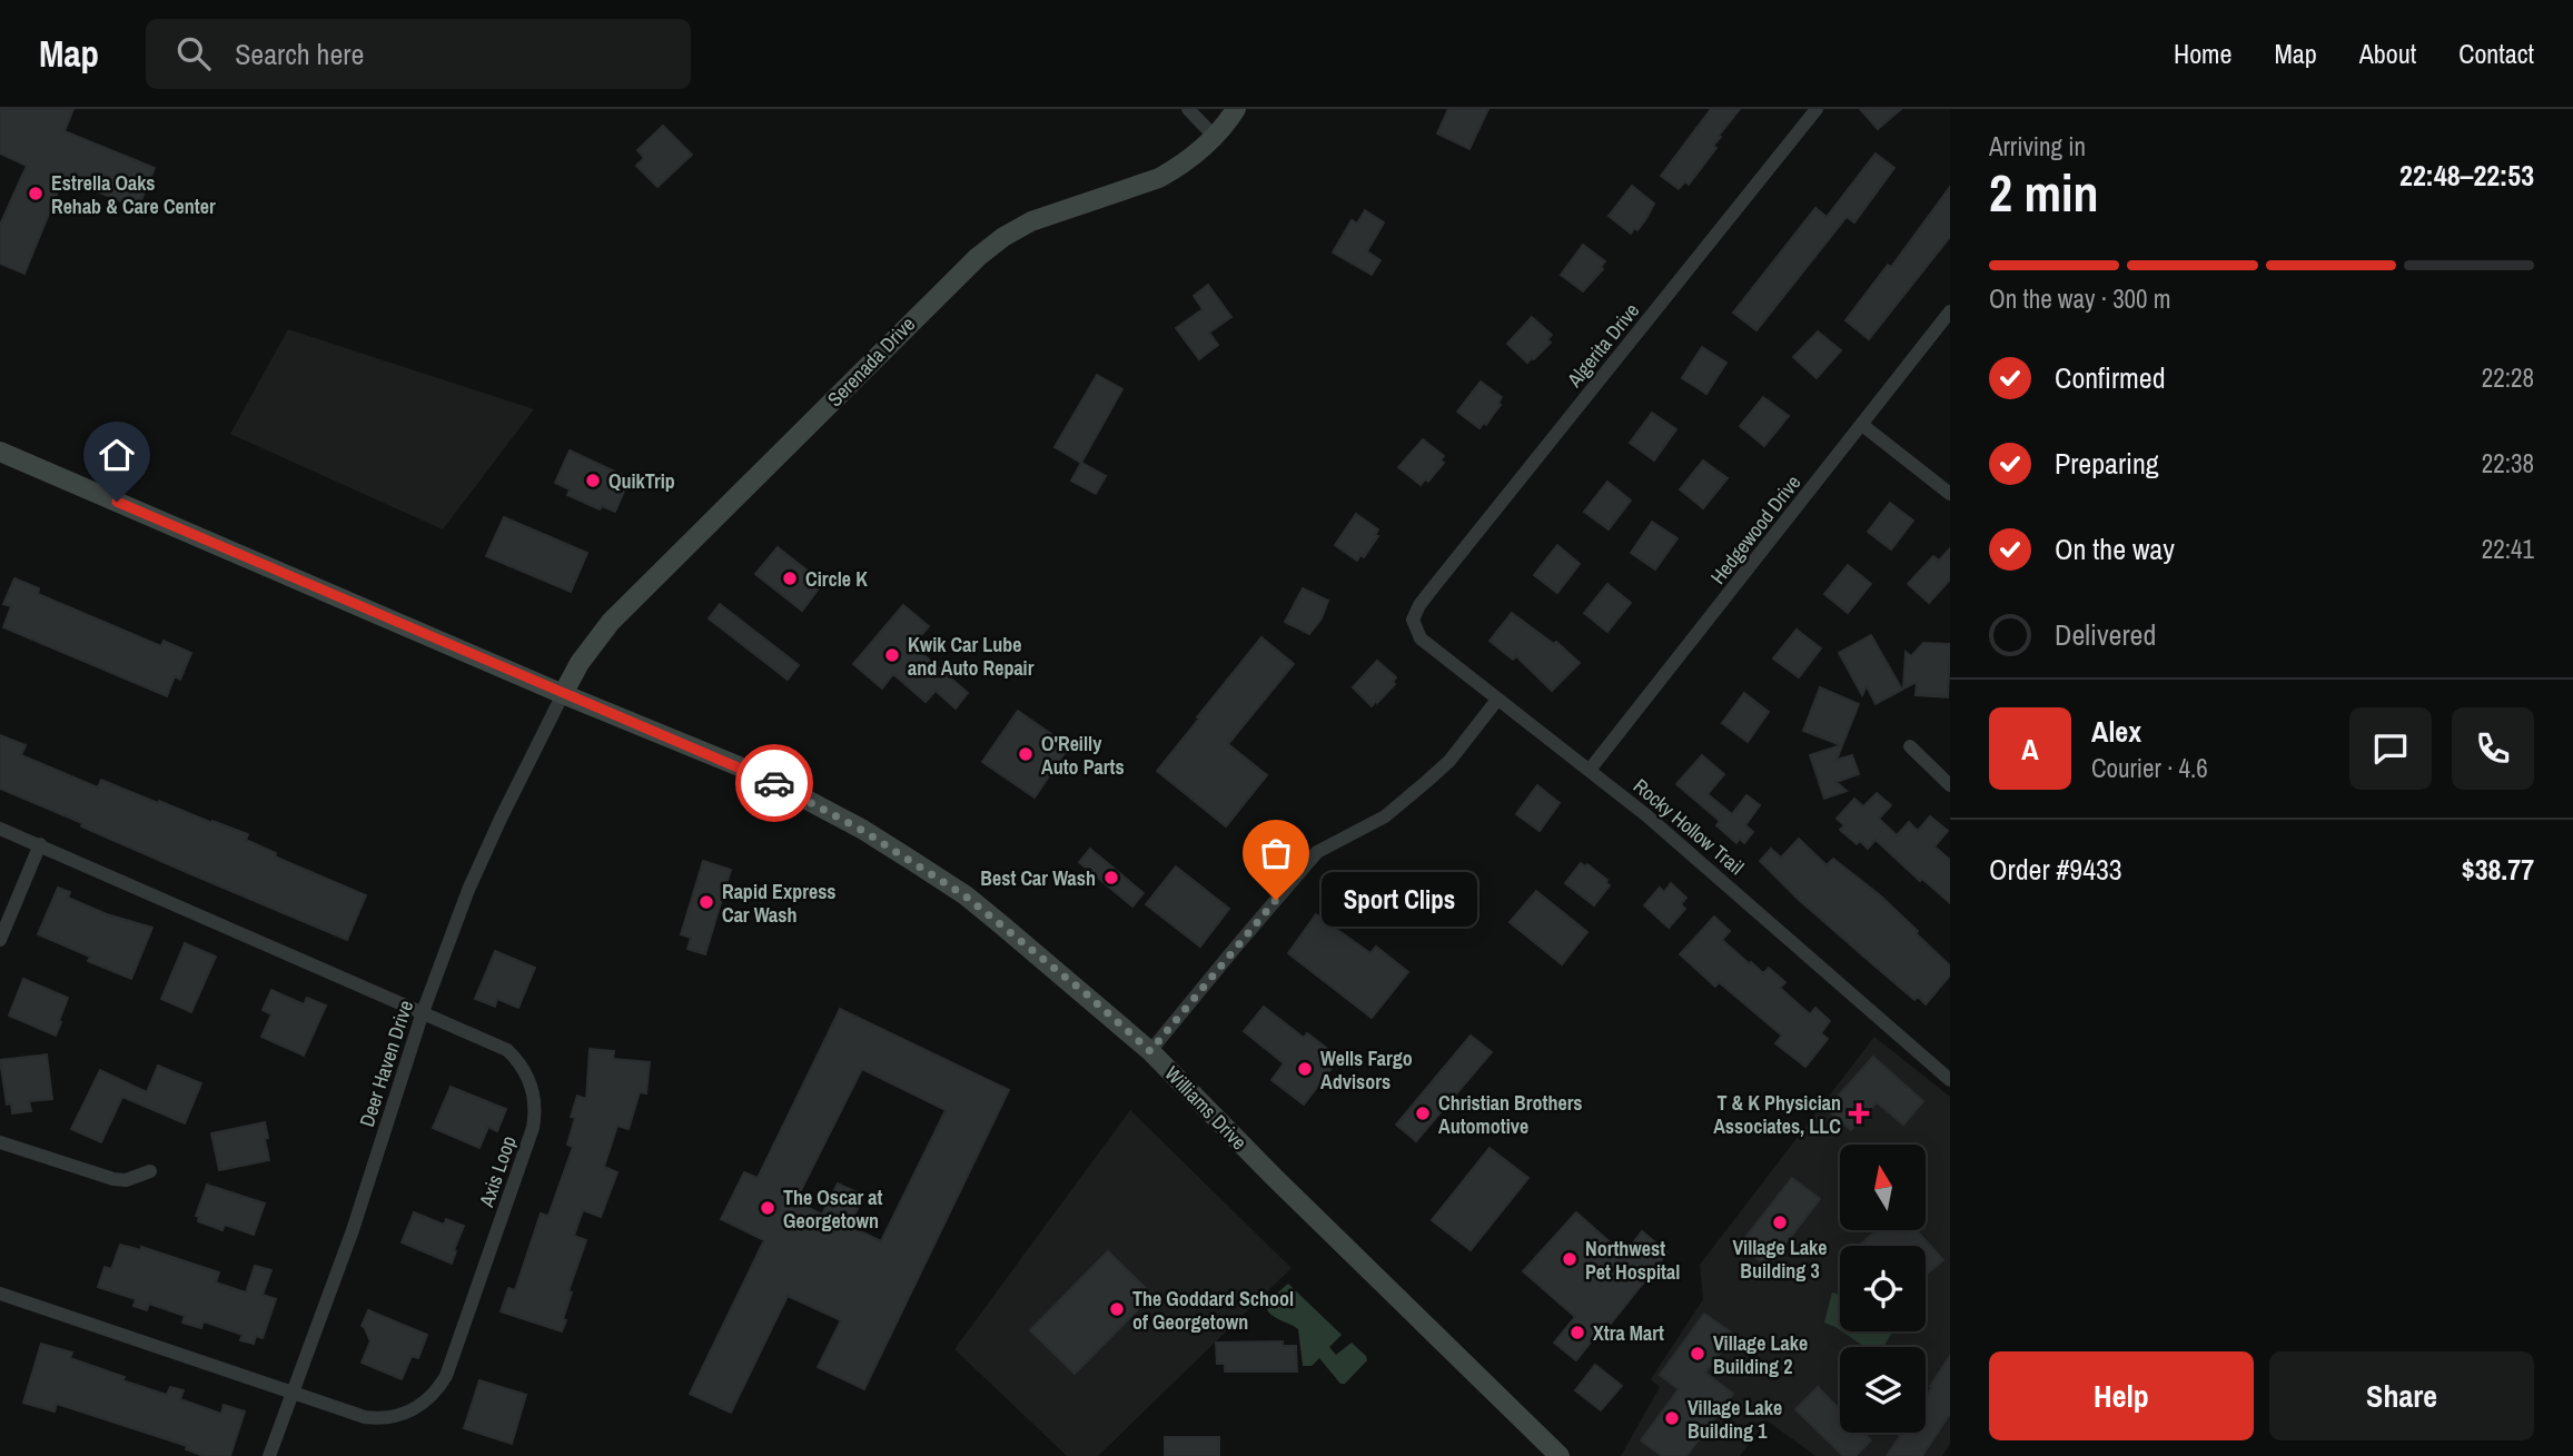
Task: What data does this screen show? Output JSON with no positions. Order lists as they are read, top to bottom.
{
  "streets": {
    "main road": ["Serenada Drive", "Williams Drive"],
    "street": [
      "Algerita Drive",
      "Hedgewood Drive",
      "Rocky Hollow Trail",
      "Deer Haven Drive",
      "Axis Loop"
    ]
  },
  "crossings": [
    ["Algerita Drive", "Rocky Hollow Trail"],
    ["Serenada Drive", "Deer Haven Drive"],
    ["Serenada Drive", "Williams Drive"],
    ["Hedgewood Drive", "Rocky Hollow Trail"],
    ["Deer Haven Drive", "Williams Drive"],
    ["Deer Haven Drive", "Axis Loop"]
  ],
  "places": {
    "other": [
      "Estrella Oaks Rehab & Care Center",
      "QuikTrip",
      "Circle K",
      "Kwik Car Lube and Auto Repair",
      "O'Reilly Auto Parts",
      "Best Car Wash",
      "Sport Clips",
      "Rapid Express Car Wash",
      "Wells Fargo Advisors",
      "Christian Brothers Automotive",
      "The Oscar at Georgetown",
      "Village Lake Building 3",
      "Northwest Pet Hospital",
      "The Goddard School of Georgetown",
      "Xtra Mart",
      "Village Lake Building 2",
      "Village Lake Building 1"
    ],
    "health": ["T & K Physician Associates, LLC"]
  },
  "north": "top",
  "page": {
    "header": "Map",
    "search": "Search here",
    "nav": [
      "Home",
      "Map",
      "About",
      "Contact"
    ],
    "heading": ["2 min", "Arriving in", "22:48–22:53"],
    "panel": [
      "Alex",
      "Courier · 4.6",
      "Order #9433",
      "$38.77"
    ],
    "bar": "On the way · 300 m",
    "list": [
      ["Confirmed", "22:28"],
      ["Preparing", "22:38"],
      ["On the way", "22:41"],
      "Delivered"
    ],
    "round": "A",
    "bubble": "Sport Clips",
    "buttons": ["Help", "Share"]
  }
}
